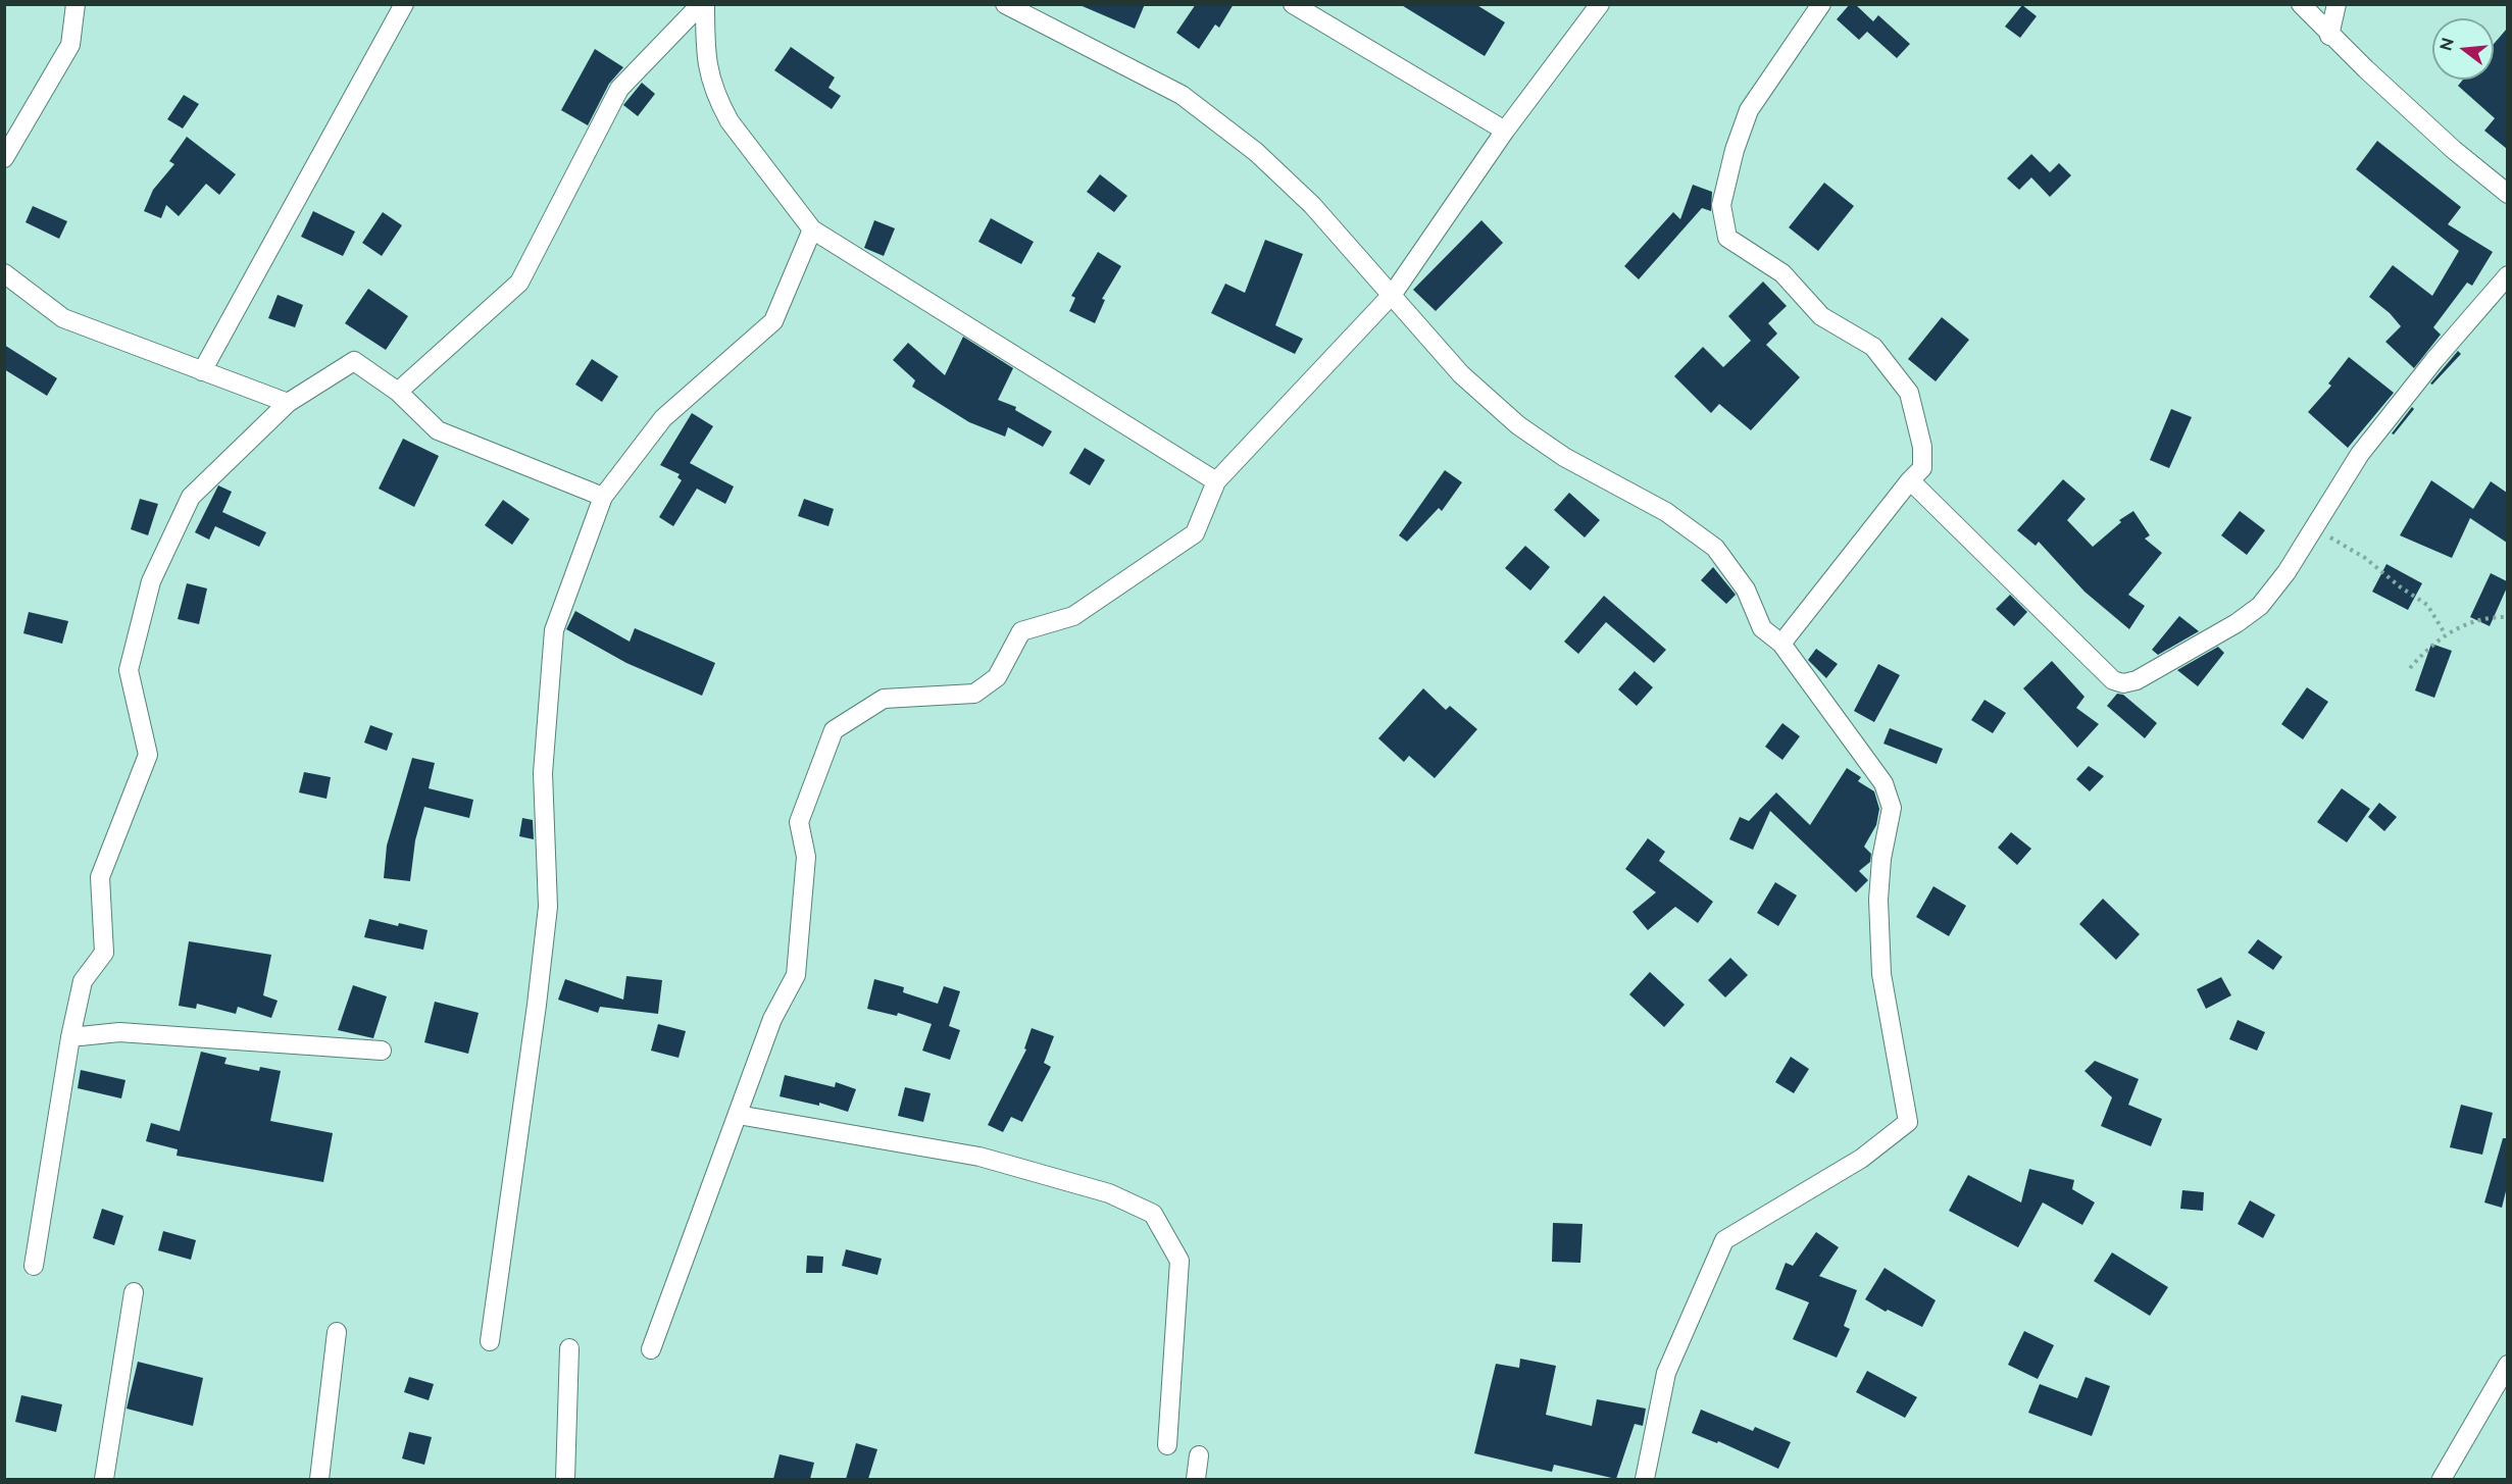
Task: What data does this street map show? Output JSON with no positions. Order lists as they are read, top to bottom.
{
  "north": "left"
}
